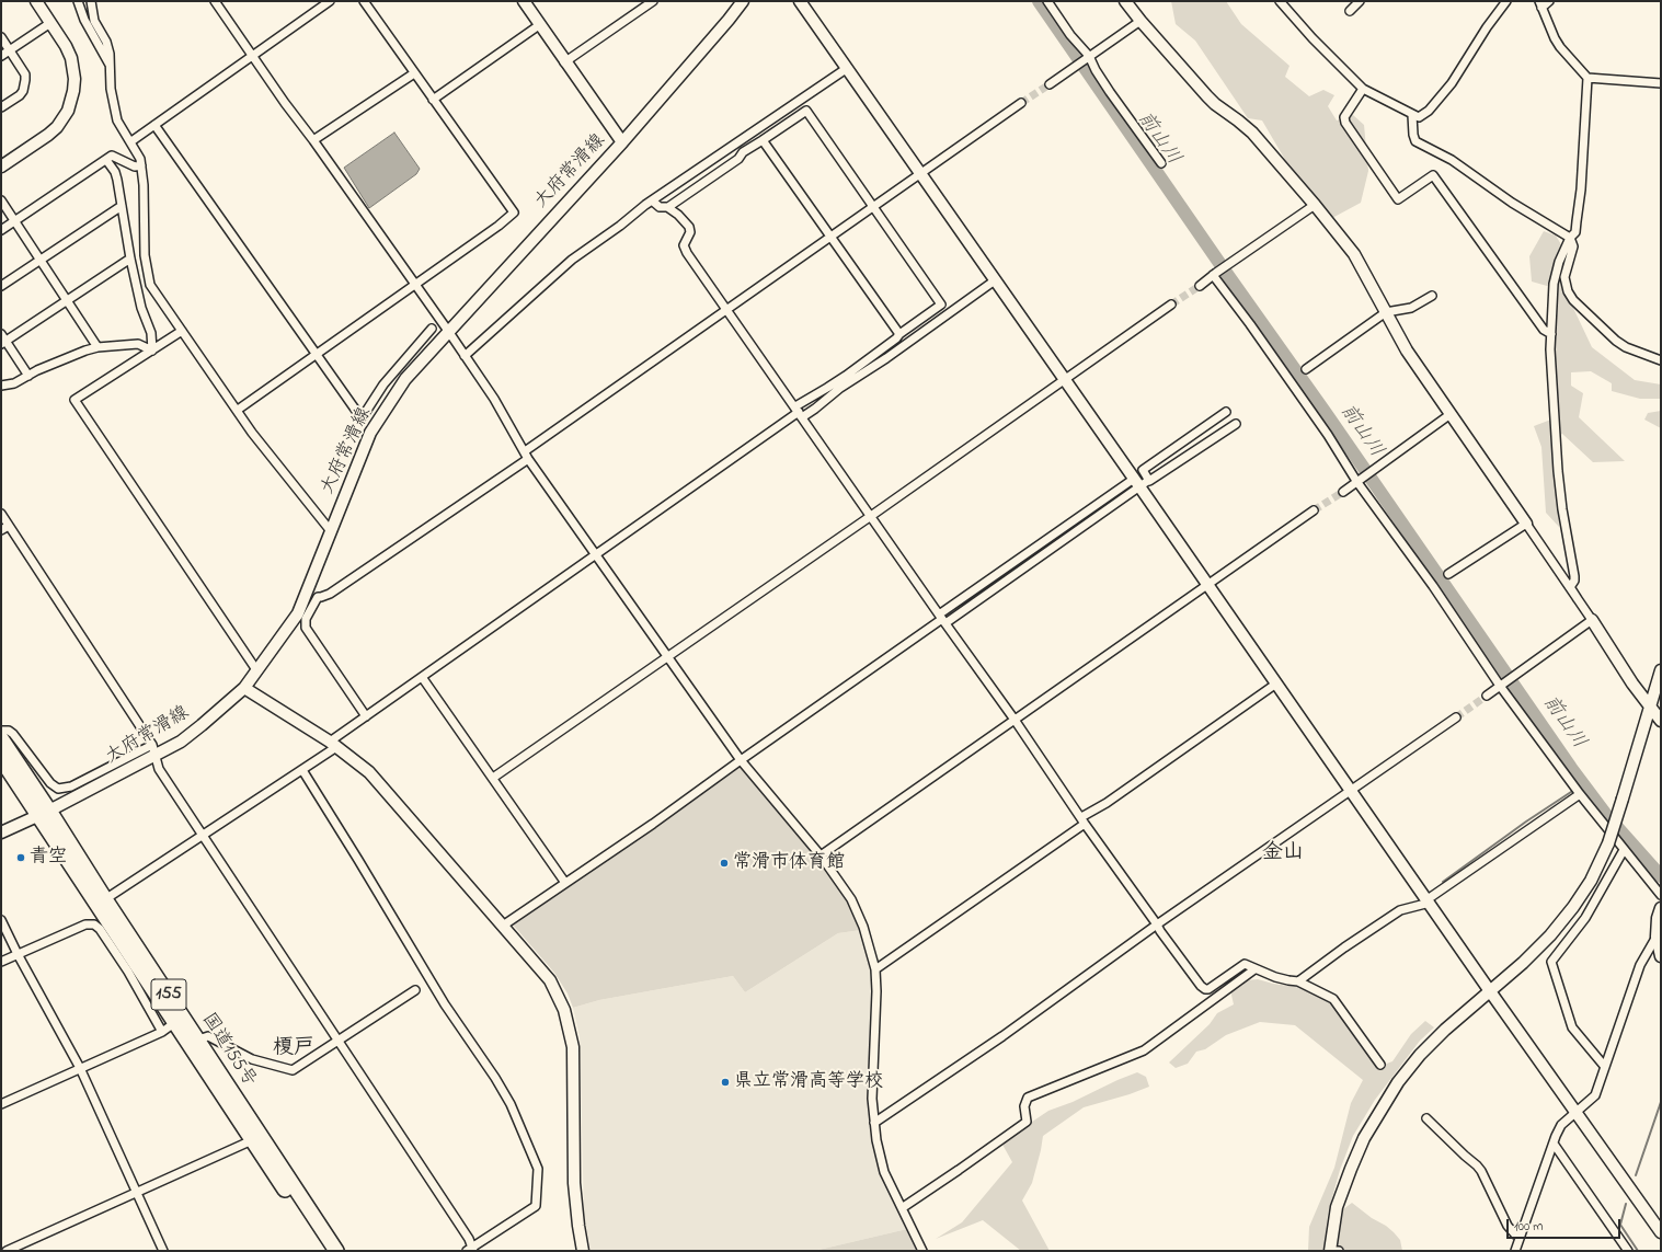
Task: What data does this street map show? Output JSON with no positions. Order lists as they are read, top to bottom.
{
  "streets": {
    "highway": ["155", "国道155号"],
    "street": ["大府常滑線"]
  },
  "crossings": [
    ["大府常滑線", "国道155号"]
  ],
  "districts": ["金山", "榎戸"],
  "water": ["前山川"],
  "places": ["青空", "常滑市体育館", "県立常滑高等学校"],
  "scale_bar": "100 m"
}
